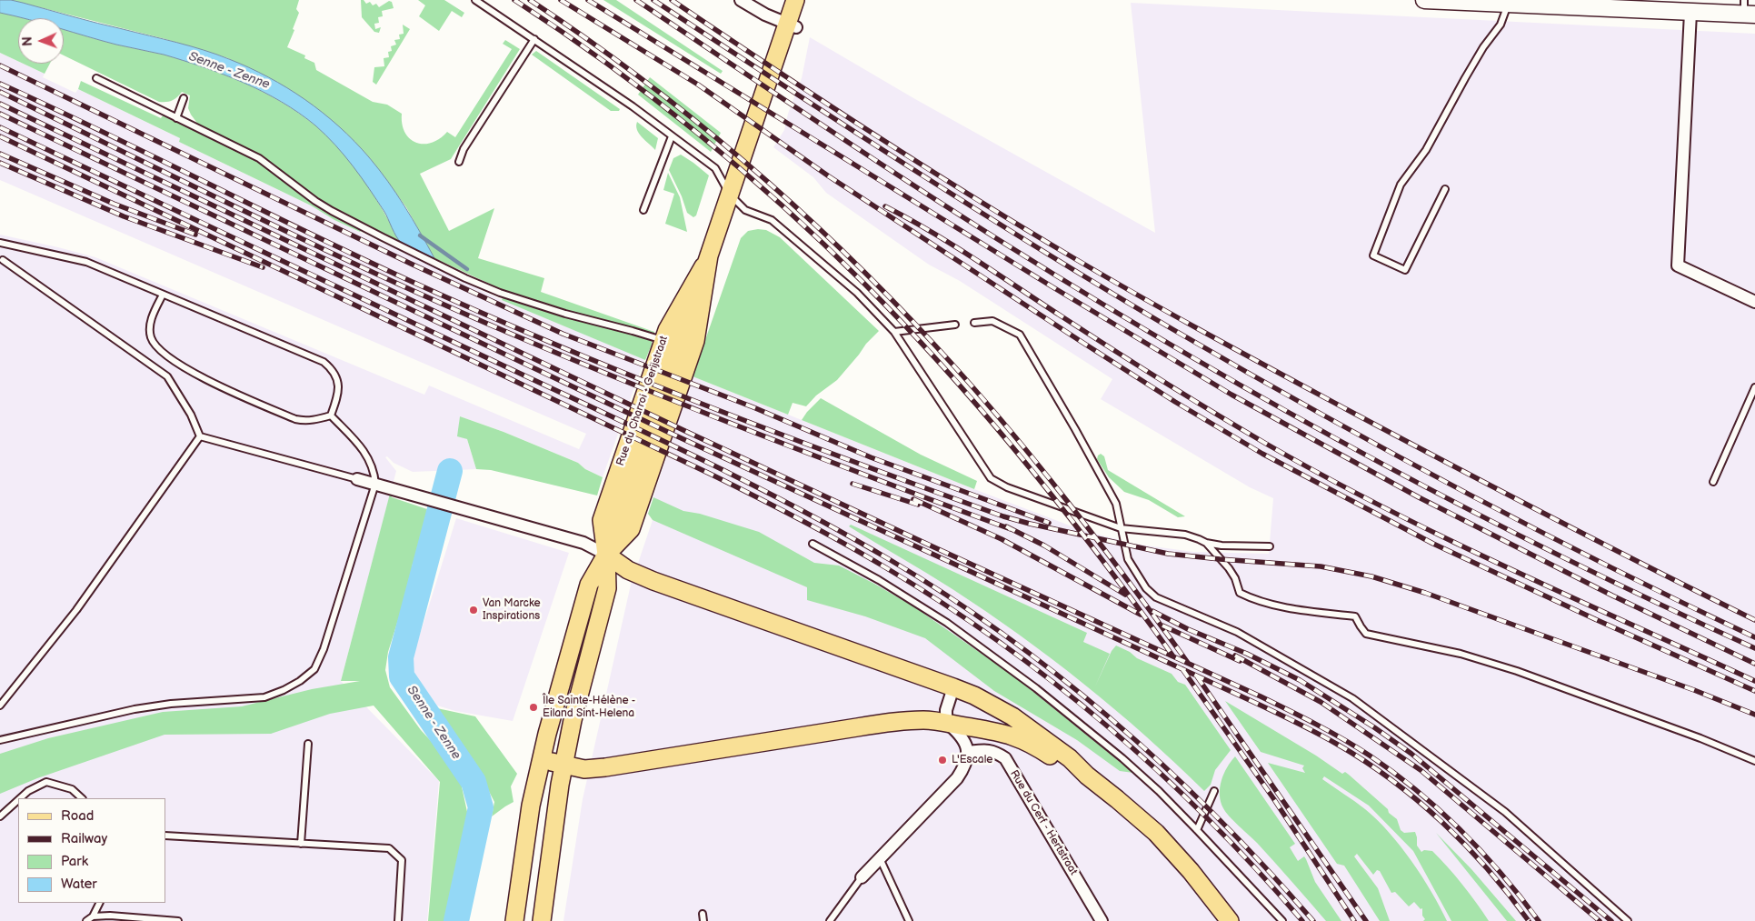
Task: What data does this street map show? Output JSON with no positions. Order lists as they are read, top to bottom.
{
  "streets": {
    "main road": ["Rue du Charroi - Gerijstraat"],
    "street": ["Rue du Cerf - Hertstraat"]
  },
  "water": ["Senne - Zenne"],
  "places": ["Van Marcke Inspirations", "Île Sainte-Hélène - Eiland Sint-Helena", "L'Escale"],
  "legend": [
    "Road",
    "Railway",
    "Park",
    "Water"
  ],
  "north": "left"
}
